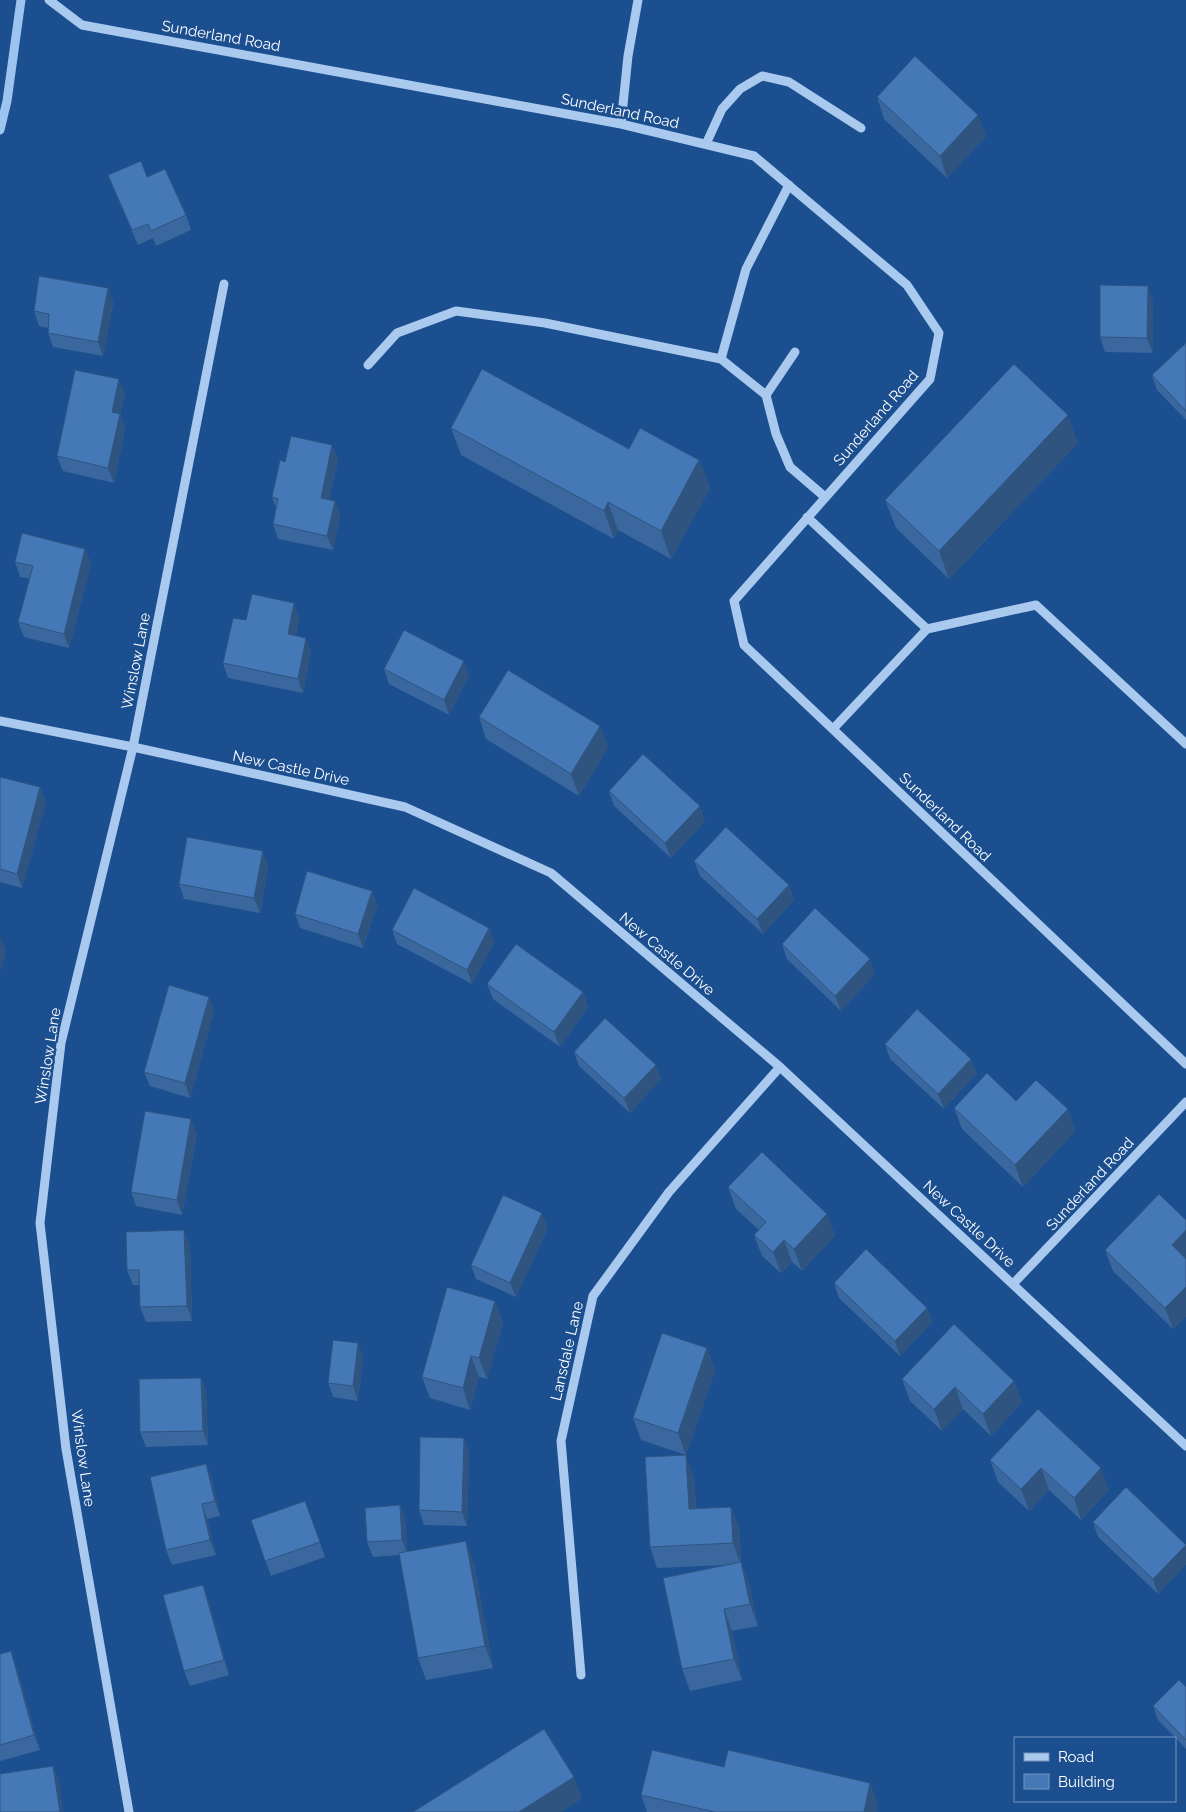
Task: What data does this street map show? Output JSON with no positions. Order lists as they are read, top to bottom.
{
  "streets": {
    "street": [
      "Sunderland Road",
      "Winslow Lane",
      "New Castle Drive",
      "Lansdale Lane"
    ]
  },
  "crossings": [
    ["Sunderland Road", "New Castle Drive"],
    ["Winslow Lane", "New Castle Drive"],
    ["New Castle Drive", "Lansdale Lane"]
  ],
  "legend": ["Road", "Building"]
}
